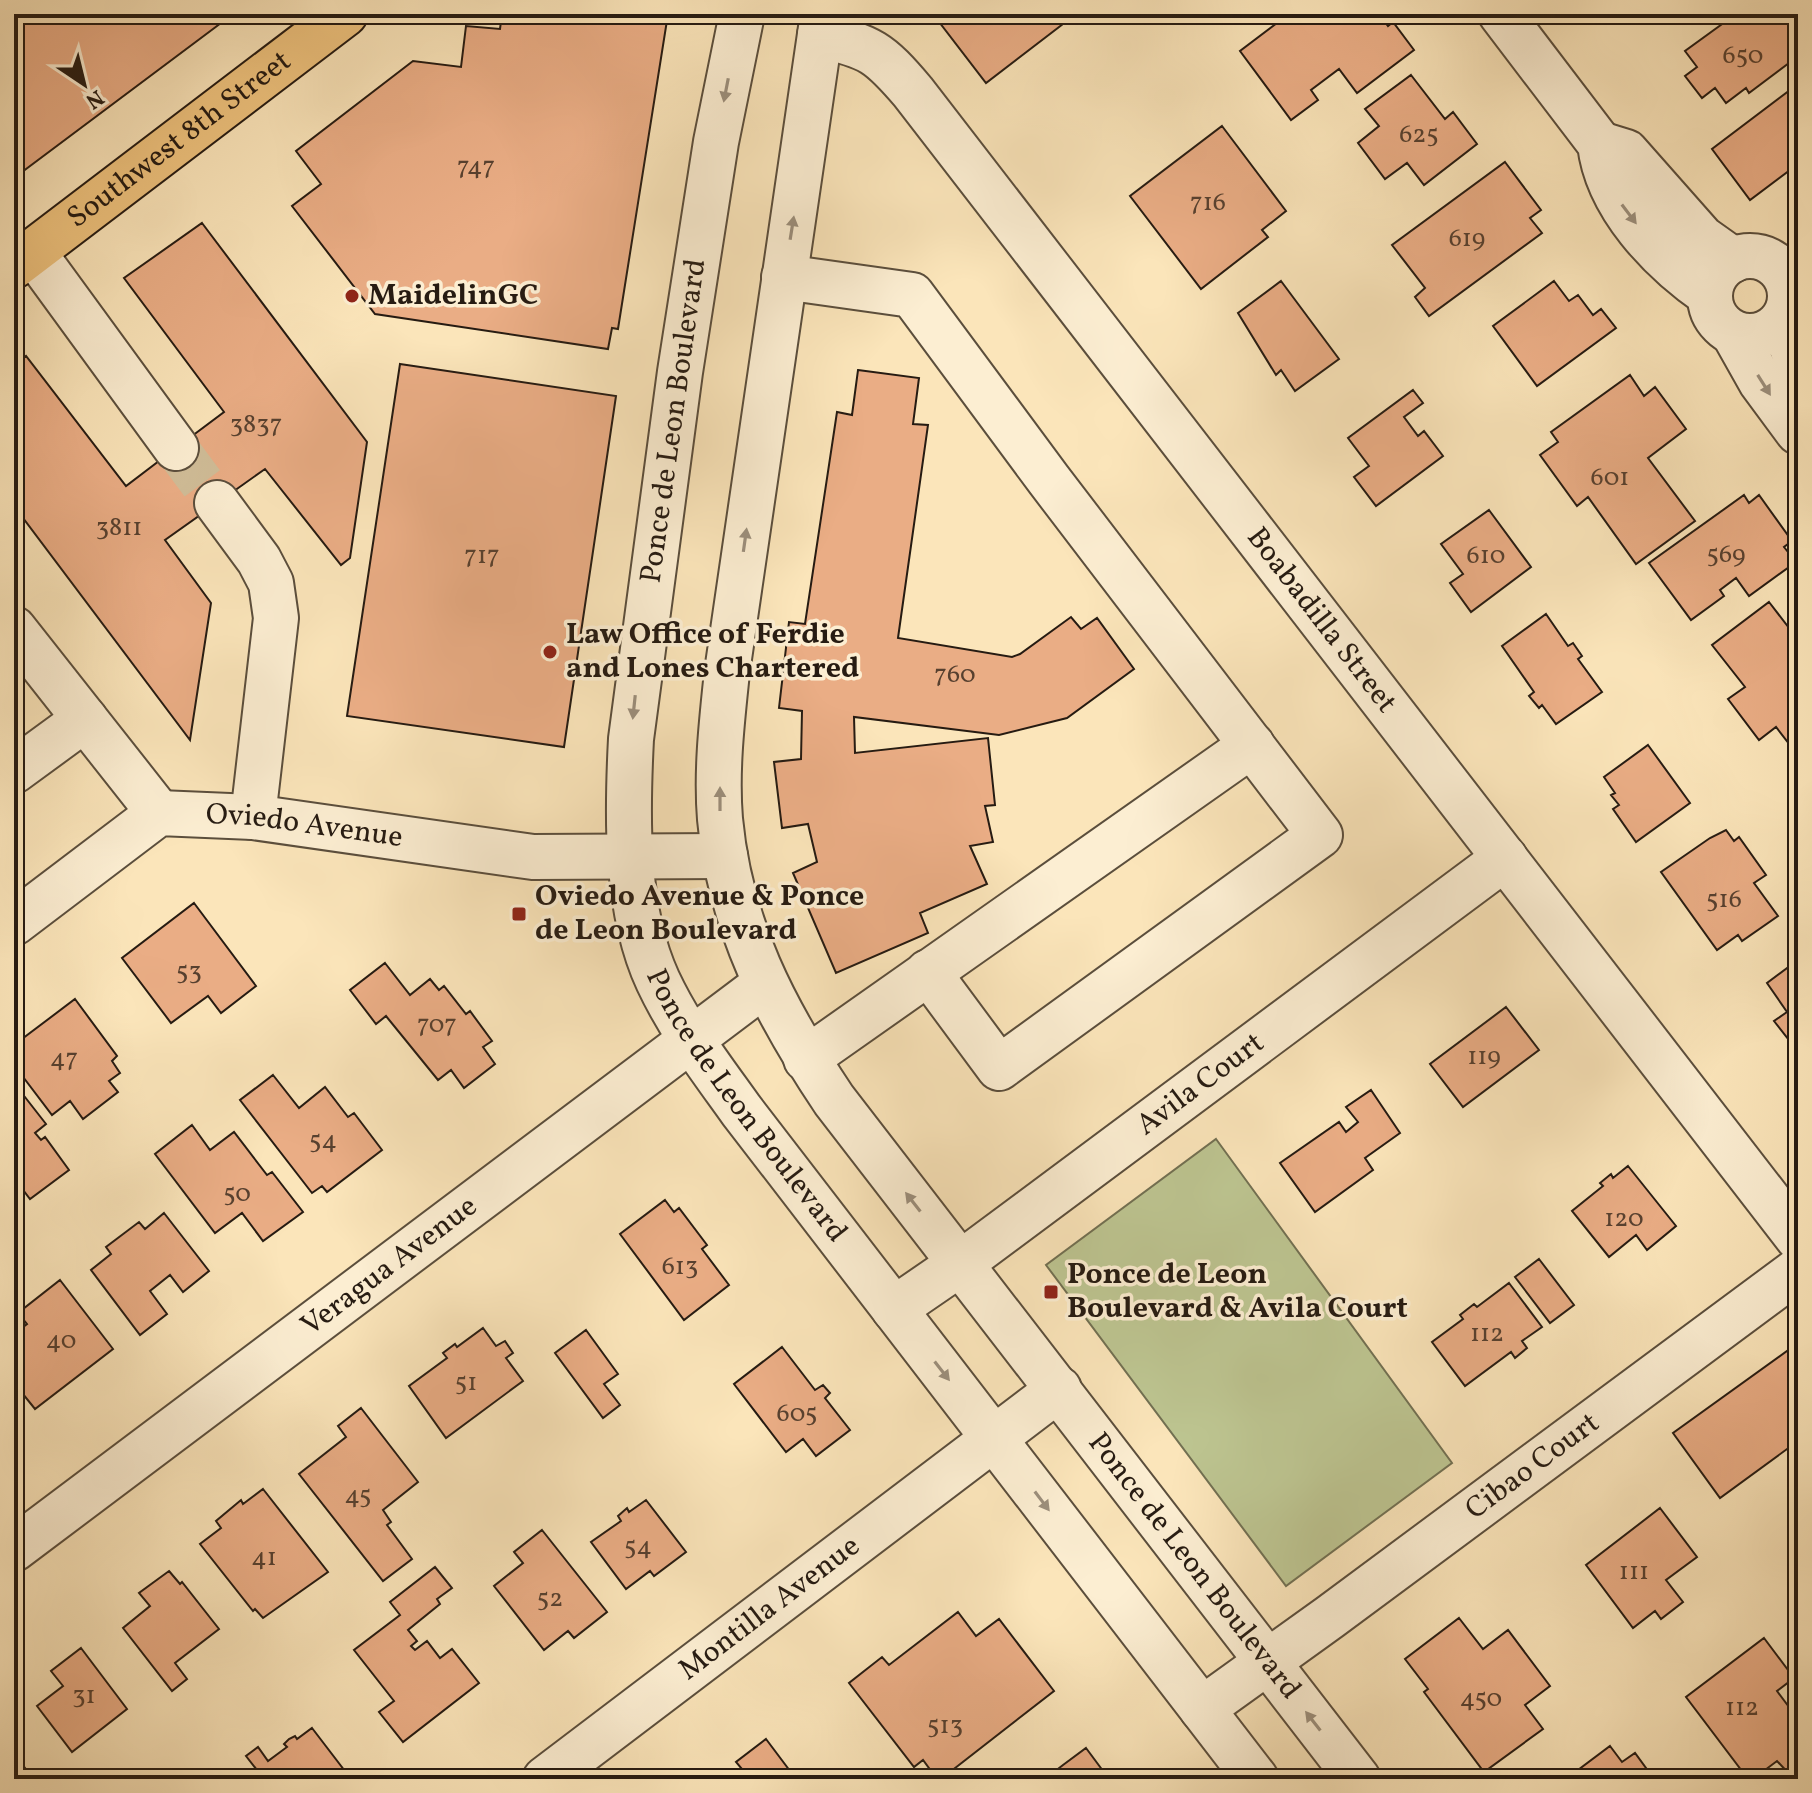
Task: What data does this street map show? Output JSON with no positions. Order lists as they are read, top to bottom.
{
  "streets": {
    "main road": ["Southwest 8th Street"],
    "street": [
      "Ponce de Leon Boulevard",
      "Boabadilla Street",
      "Oviedo Avenue",
      "Avila Court",
      "Veragua Avenue",
      "Cibao Court",
      "Montilla Avenue"
    ]
  },
  "crossings": [
    ["Ponce de Leon Boulevard", "Boabadilla Street"],
    ["Ponce de Leon Boulevard", "Oviedo Avenue"],
    ["Ponce de Leon Boulevard", "Avila Court"],
    ["Ponce de Leon Boulevard", "Veragua Avenue"],
    ["Ponce de Leon Boulevard", "Cibao Court"],
    ["Ponce de Leon Boulevard", "Montilla Avenue"],
    ["Boabadilla Street", "Avila Court"]
  ],
  "places": {
    "other": ["MaidelinGC", "Law Office of Ferdie and Lones Chartered"],
    "transit": ["Oviedo Avenue & Ponce de Leon Boulevard", "Ponce de Leon Boulevard & Avila Court"]
  },
  "house_numbers": [
    "650",
    "625",
    "747",
    "716",
    "619",
    "3837",
    "601",
    "3811",
    "569",
    "717",
    "610",
    "760",
    "516",
    "53",
    "707",
    "119",
    "47",
    "54",
    "50",
    "120",
    "613",
    "112",
    "40",
    "51",
    "605",
    "45",
    "54",
    "41",
    "111",
    "52",
    "31",
    "450",
    "112",
    "513"
  ],
  "north": "bottom right"
}
